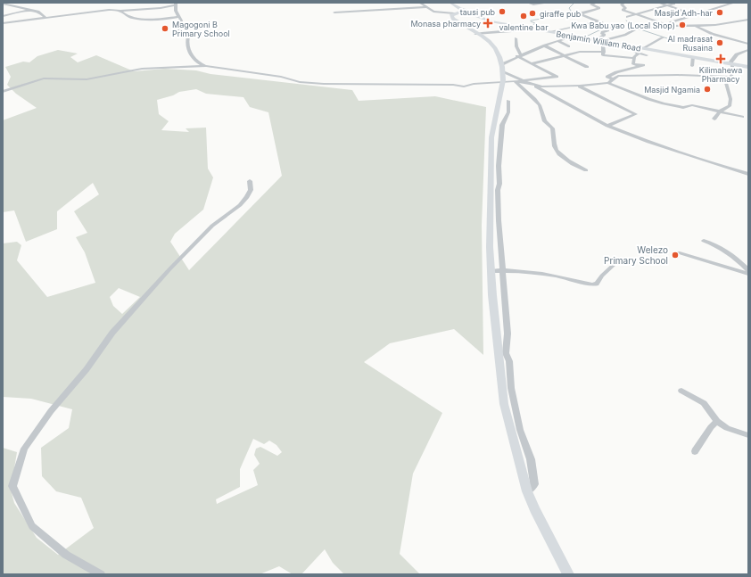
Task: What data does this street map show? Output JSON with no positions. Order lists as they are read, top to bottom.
{
  "streets": {
    "main road": ["Benjamin William Road"]
  },
  "places": {
    "other": [
      "tausi pub",
      "Masjid Adh-har",
      "giraffe pub",
      "valentine bar",
      "Kwa Babu yao (Local Shop)",
      "Magogoni B Primary School",
      "Al madrasat Rusaina",
      "Masjid Ngamia",
      "Welezo Primary School"
    ],
    "health": ["Monasa pharmacy", "Kilimahewa Pharmacy"]
  }
}
